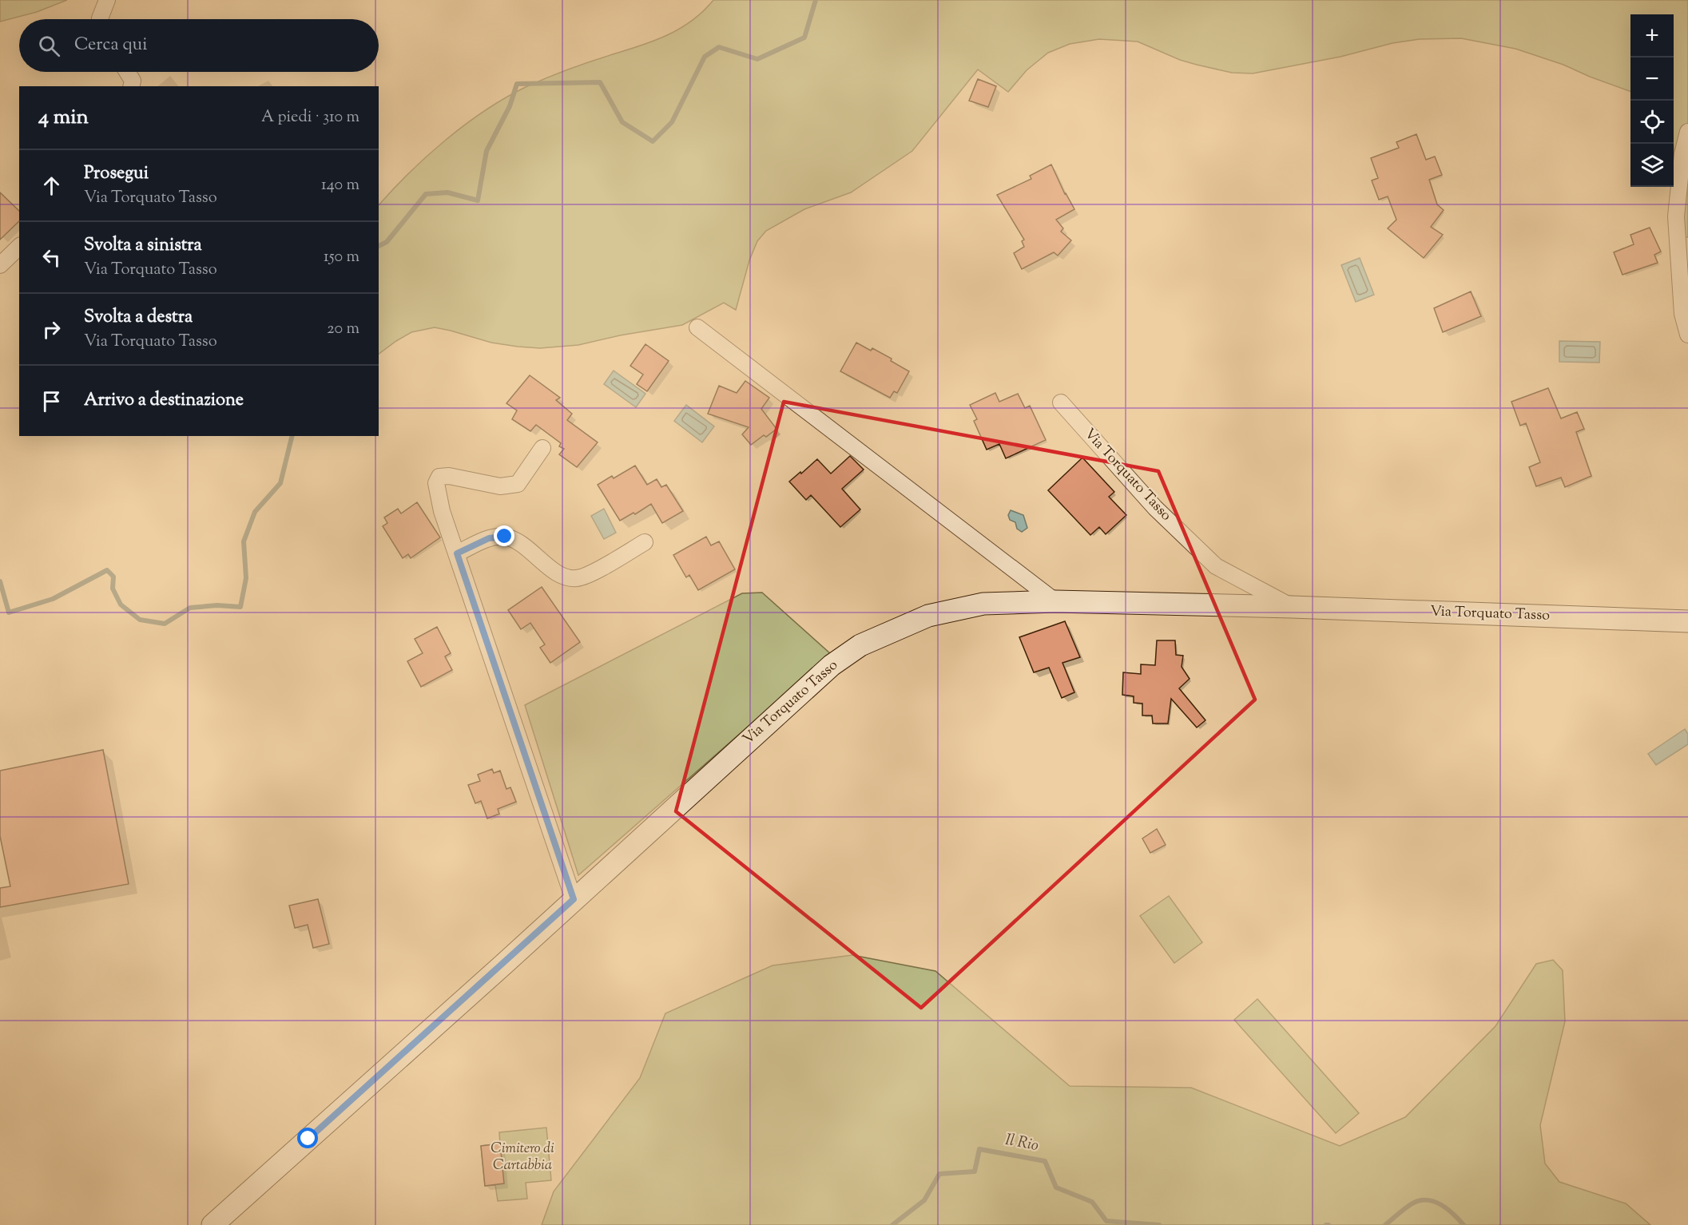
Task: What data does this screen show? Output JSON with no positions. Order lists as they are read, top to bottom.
{
  "streets": {
    "street": ["Via Torquato Tasso"]
  },
  "water": ["Il Rio"],
  "parks": ["Cimitero di Cartabbia"],
  "page": {
    "map_buttons": ["+", "−"],
    "search": "Cerca qui",
    "heading": ["4 min", "A piedi · 310 m"],
    "list": [
      ["Prosegui", "Via Torquato Tasso", "140 m"],
      ["Svolta a sinistra", "Via Torquato Tasso", "150 m"],
      ["Svolta a destra", "Via Torquato Tasso", "20 m"],
      "Arrivo a destinazione"
    ]
  }
}
